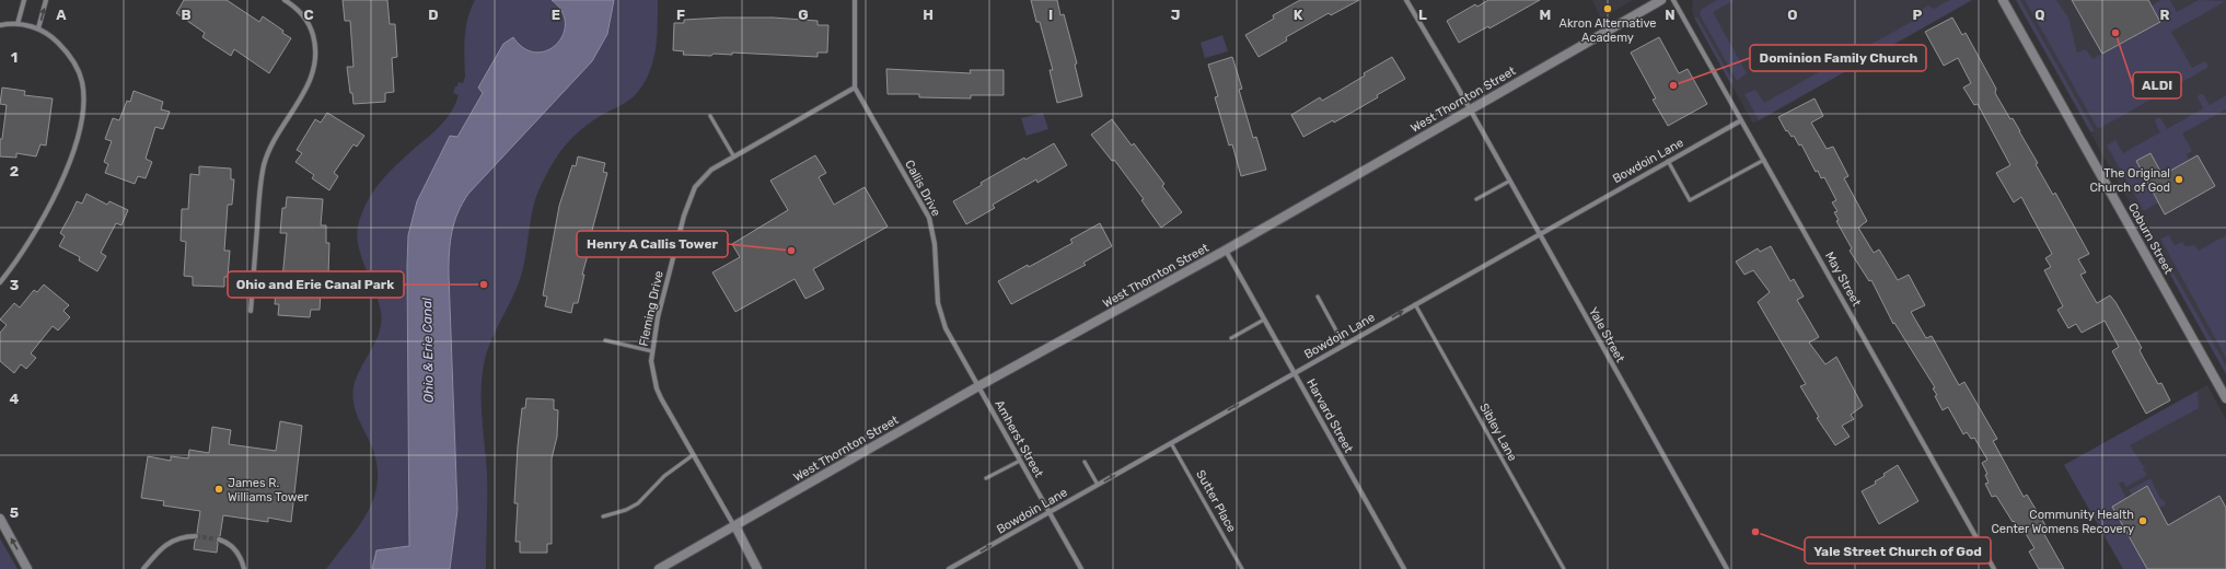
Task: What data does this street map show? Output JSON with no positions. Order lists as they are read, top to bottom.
{
  "streets": {
    "main road": ["West Thornton Street", "Coburn Street"],
    "street": [
      "Bowdoin Lane",
      "Callis Drive",
      "May Street",
      "Fleming Drive",
      "Yale Street",
      "Harvard Street",
      "Amherst Street"
    ],
    "lane": ["Sibley Lane", "Sutter Place"]
  },
  "crossings": [
    ["West Thornton Street", "Callis Drive"],
    ["West Thornton Street", "Fleming Drive"],
    ["West Thornton Street", "Yale Street"],
    ["West Thornton Street", "Harvard Street"],
    ["West Thornton Street", "Amherst Street"],
    ["Bowdoin Lane", "May Street"],
    ["Bowdoin Lane", "Yale Street"],
    ["Bowdoin Lane", "Harvard Street"],
    ["Bowdoin Lane", "Sibley Lane"],
    ["Bowdoin Lane", "Amherst Street"],
    ["Bowdoin Lane", "Sutter Place"],
    ["Callis Drive", "Fleming Drive"],
    ["Callis Drive", "Amherst Street"]
  ],
  "one_way": ["Bowdoin Lane"],
  "water": ["Ohio & Erie Canal"],
  "places": [
    "Akron Alternative Academy",
    "ALDI",
    "Dominion Family Church",
    "The Original Church of God",
    "Henry A Callis Tower",
    "Ohio and Erie Canal Park",
    "James R. Williams Tower",
    "Community Health Center Womens Recovery",
    "Yale Street Church of God"
  ],
  "grid": {
    "columns": [
      "A",
      "B",
      "C",
      "D",
      "E",
      "F",
      "G",
      "H",
      "I",
      "J",
      "K",
      "L",
      "M",
      "N",
      "O",
      "P",
      "Q",
      "R"
    ],
    "rows": [
      "1",
      "2",
      "3",
      "4",
      "5"
    ]
  }
}
